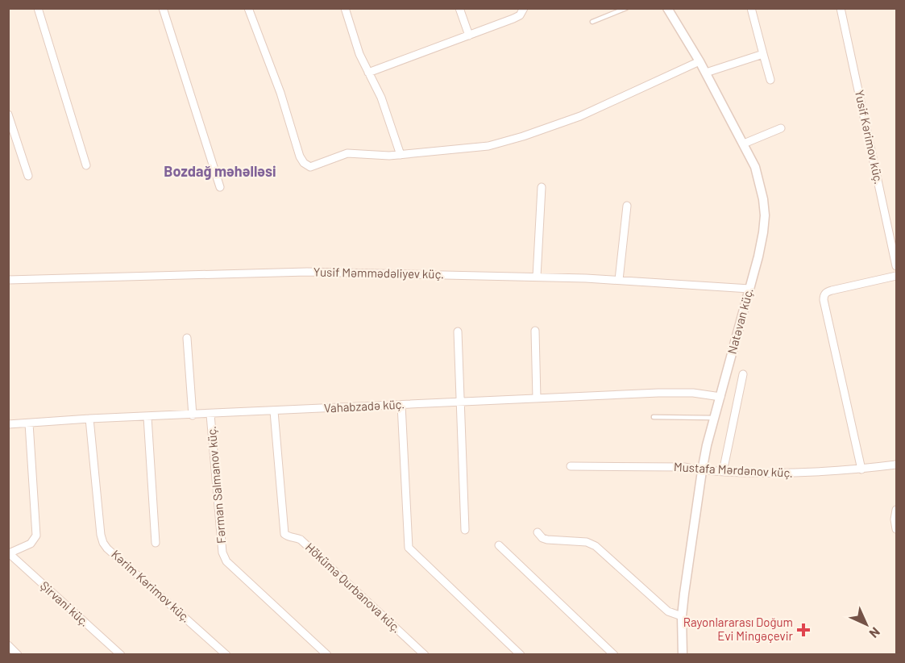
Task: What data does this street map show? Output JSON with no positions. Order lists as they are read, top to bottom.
{
  "streets": {
    "street": [
      "Yusif Kərimov küç.",
      "Yusif Məmmədəliyev küç.",
      "Natəvan küç.",
      "Vahabzadə küç.",
      "Mustafa Mərdənov küç.",
      "Fərman Salmanov küç.",
      "Kərim Kərimov küç.",
      "Hökümə Qurbanova küç.",
      "Şirvani küç."
    ]
  },
  "crossings": [
    ["Yusif Məmmədəliyev küç.", "Natəvan küç."],
    ["Natəvan küç.", "Vahabzadə küç."],
    ["Natəvan küç.", "Mustafa Mərdənov küç."],
    ["Vahabzadə küç.", "Fərman Salmanov küç."],
    ["Vahabzadə küç.", "Kərim Kərimov küç."],
    ["Vahabzadə küç.", "Hökümə Qurbanova küç."]
  ],
  "districts": ["Bozdağ məhəlləsi"],
  "places": {
    "health": ["Rayonlararası Doğum Evi Mingəçevir"]
  },
  "north": "bottom right"
}
